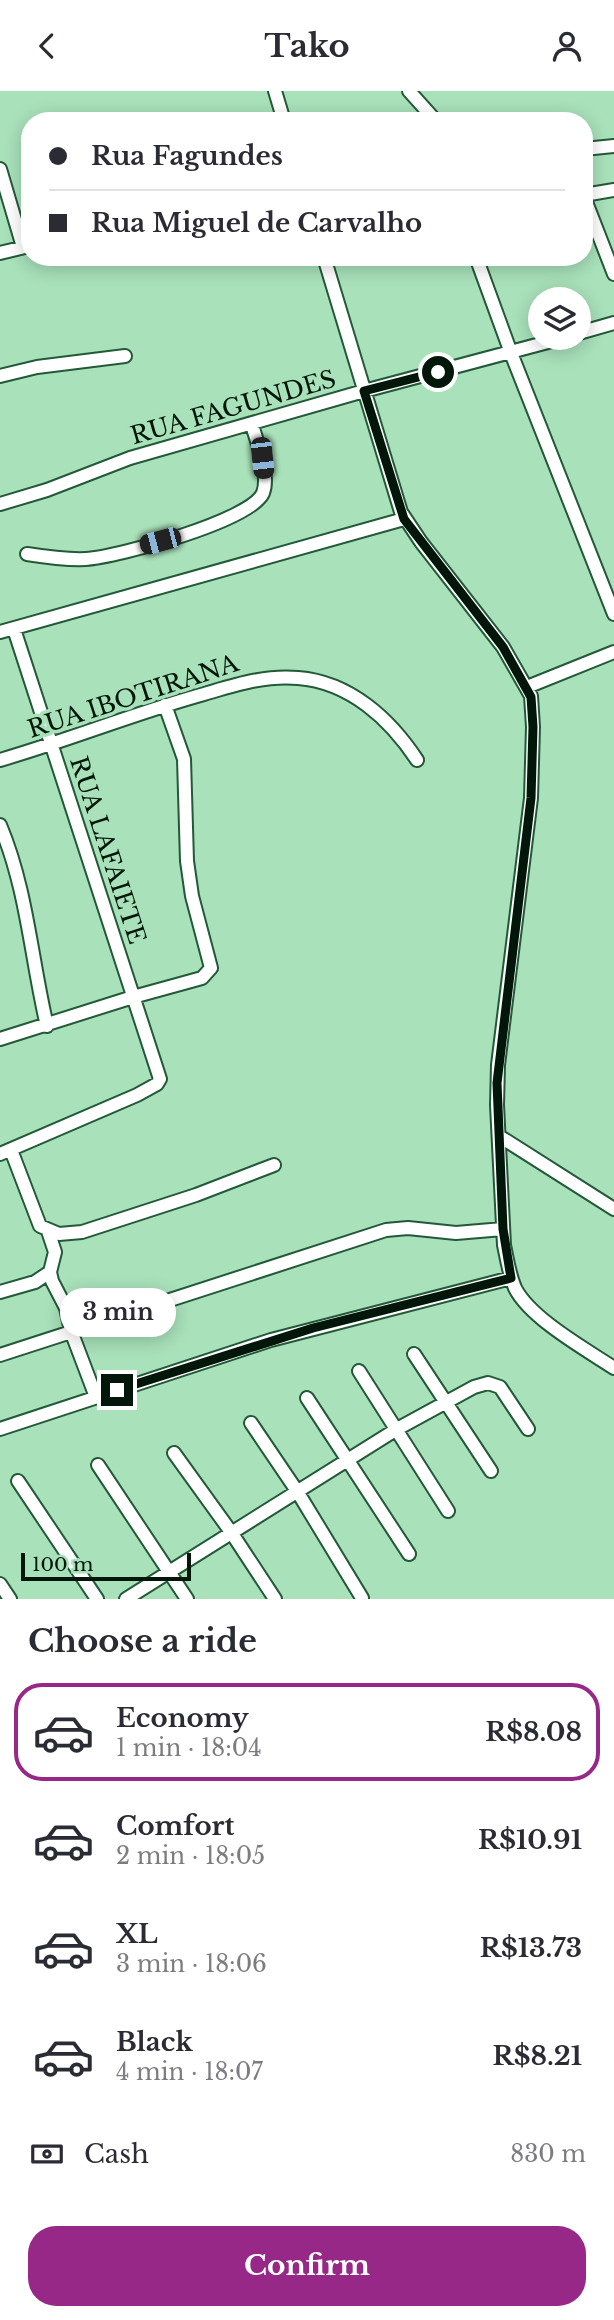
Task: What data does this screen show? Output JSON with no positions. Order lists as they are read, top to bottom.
{
  "streets": {
    "street": ["RUA FAGUNDES", "RUA IBOTIRANA", "RUA LAFAIETE"]
  },
  "crossings": [
    ["RUA IBOTIRANA", "RUA LAFAIETE"]
  ],
  "scale_bar": "100 m",
  "page": {
    "header": "Tako",
    "banner": ["Rua Fagundes", "Rua Miguel de Carvalho"],
    "bubble": "3 min",
    "scale": "100 m",
    "heading": "Choose a ride",
    "list": [
      {
        "name": "Economy",
        "note": "1 min · 18:04",
        "value": "R$8.08"
      },
      {
        "name": "Comfort",
        "note": "2 min · 18:05",
        "value": "R$10.91"
      },
      {
        "name": "XL",
        "note": "3 min · 18:06",
        "value": "R$13.73"
      },
      {
        "name": "Black",
        "note": "4 min · 18:07",
        "value": "R$8.21"
      }
    ],
    "pay": ["Cash", "830 m"],
    "buttons": "Confirm"
  }
}
